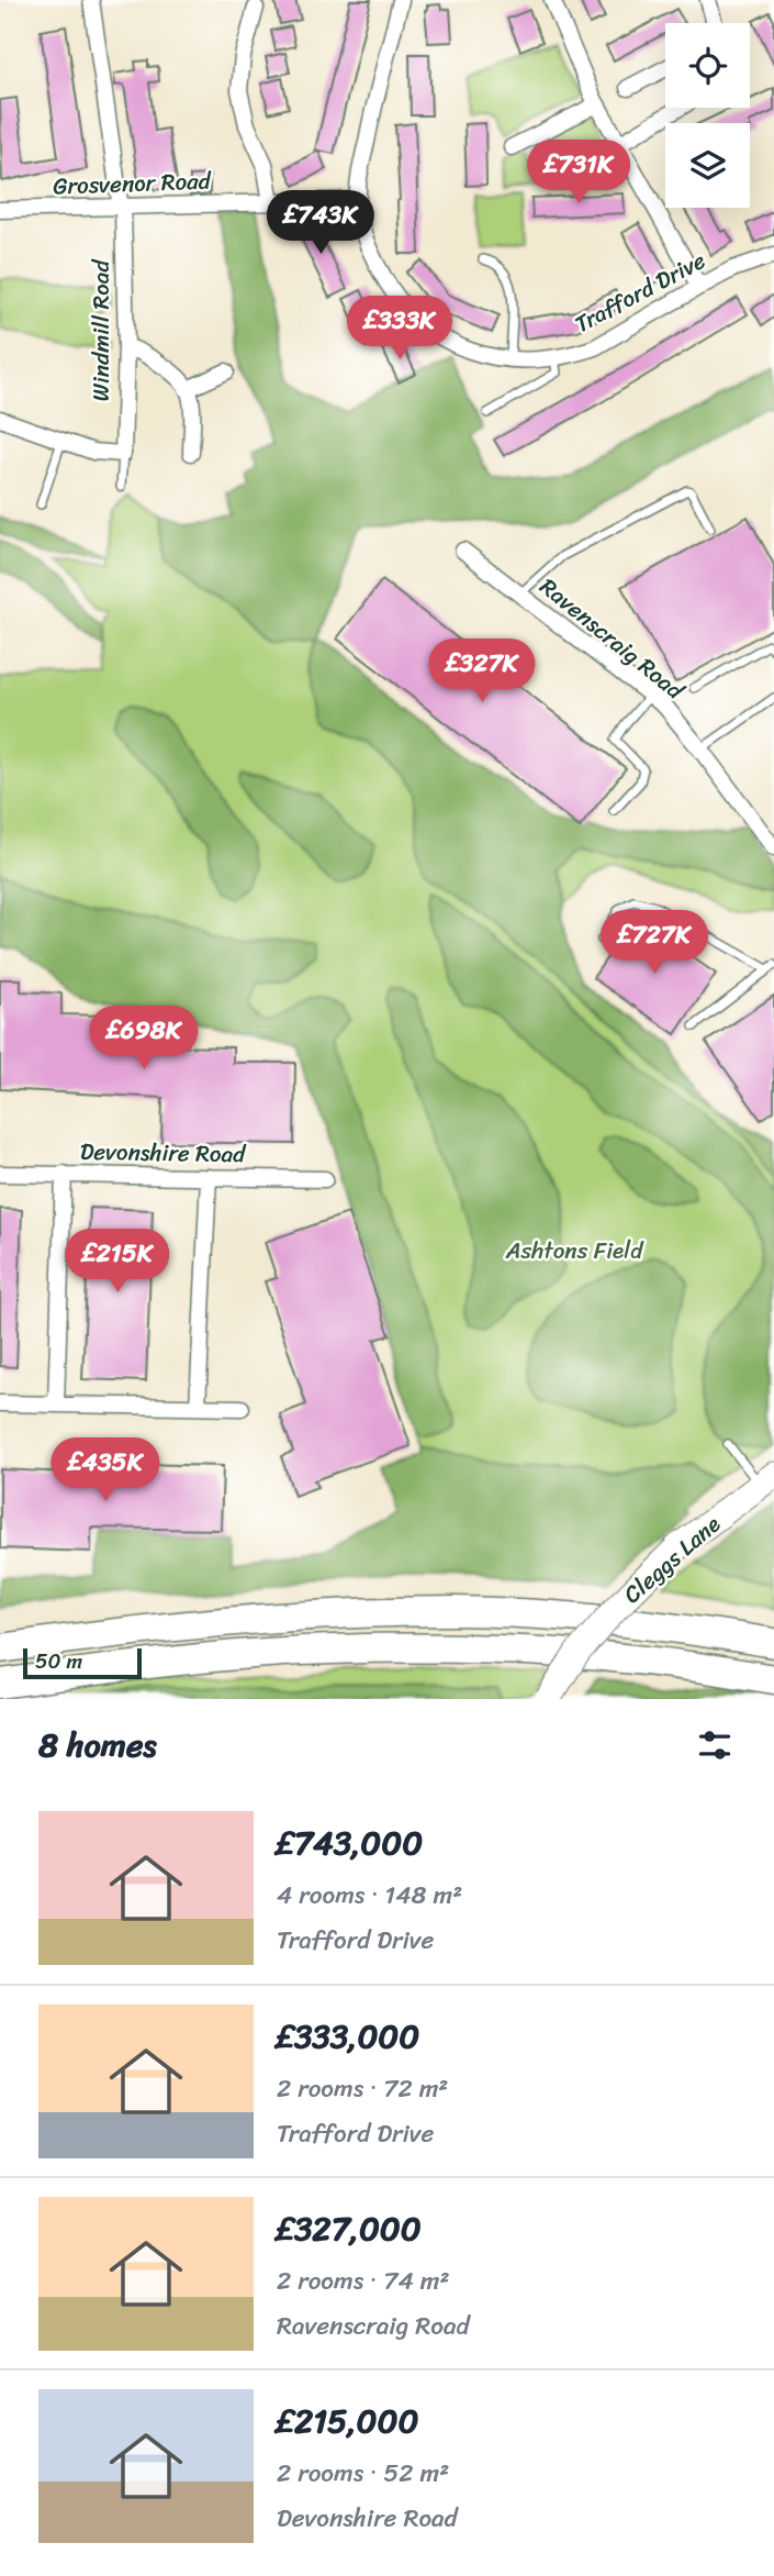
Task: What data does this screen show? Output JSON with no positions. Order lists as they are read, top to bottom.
{
  "streets": {
    "main road": ["Cleggs Lane"],
    "street": [
      "Grosvenor Road",
      "Trafford Drive",
      "Windmill Road",
      "Ravenscraig Road",
      "Devonshire Road"
    ]
  },
  "crossings": [
    ["Grosvenor Road", "Trafford Drive"],
    ["Grosvenor Road", "Windmill Road"]
  ],
  "parks": ["Ashtons Field"],
  "scale_bar": "50 m",
  "page": {
    "price": [
      "£731K",
      "£743K",
      "£333K",
      "£327K",
      "£727K",
      "£698K",
      "£215K",
      "£435K"
    ],
    "scale": "50 m",
    "heading": "8 homes",
    "list": [
      {
        "name": "£743,000",
        "note": "4 rooms · 148 m² · Trafford Drive"
      },
      {
        "name": "£333,000",
        "note": "2 rooms · 72 m² · Trafford Drive"
      },
      {
        "name": "£327,000",
        "note": "2 rooms · 74 m² · Ravenscraig Road"
      },
      {
        "name": "£215,000",
        "note": "2 rooms · 52 m² · Devonshire Road"
      }
    ]
  }
}
